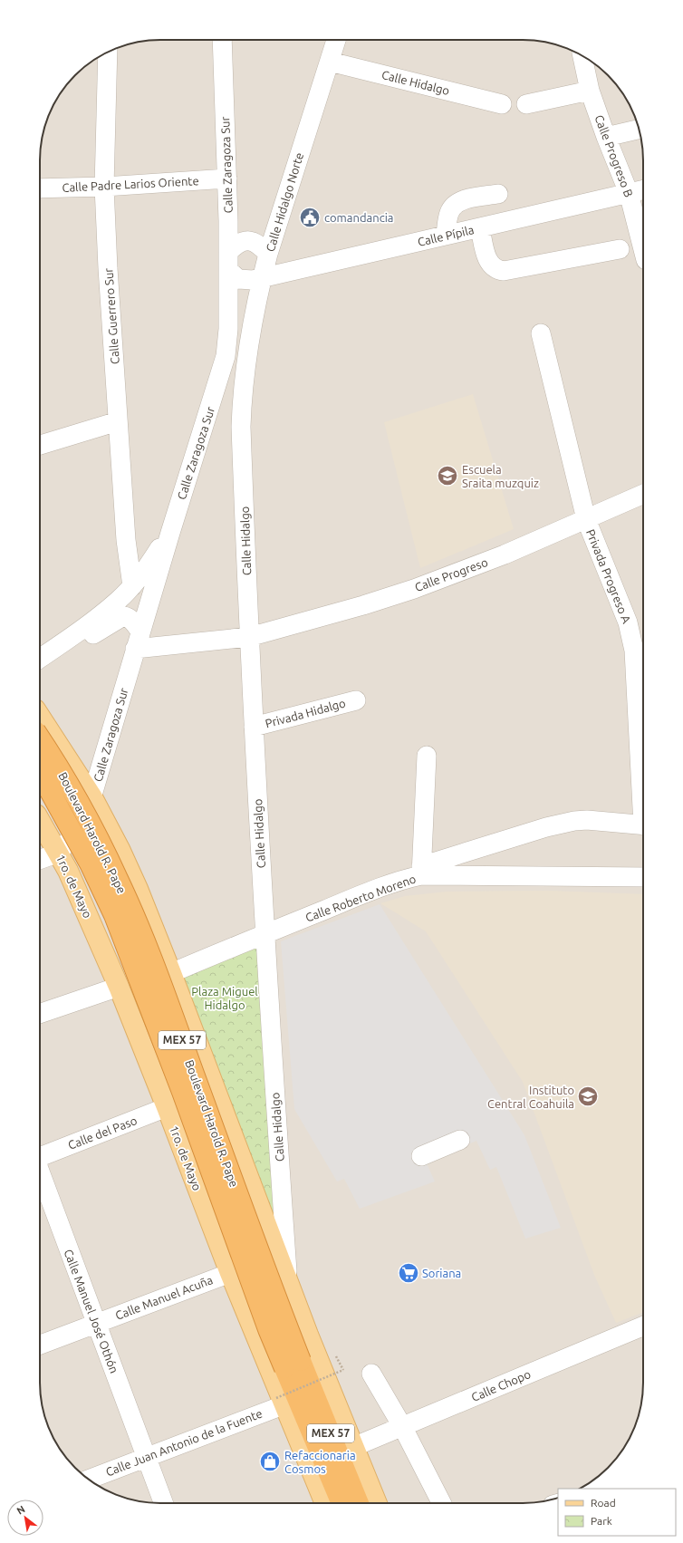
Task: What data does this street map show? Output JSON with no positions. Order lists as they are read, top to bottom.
{
  "streets": {
    "highway": ["Boulevard Harold R. Pape", "MEX 57"],
    "main road": ["1ro. de Mayo"],
    "street": [
      "Calle Hidalgo",
      "Calle Progreso B",
      "Calle Zaragoza Sur",
      "Calle Padre Larios Oriente",
      "Calle Hidalgo Norte",
      "Calle Pípila",
      "Calle Guerrero Sur",
      "Calle Progreso",
      "Privada Progreso A",
      "Privada Hidalgo",
      "Calle Roberto Moreno",
      "Calle del Paso",
      "Calle Manuel Acuña",
      "Calle Manuel José Othón",
      "Calle Chopo",
      "Calle Juan Antonio de la Fuente"
    ]
  },
  "crossings": [
    ["Calle Hidalgo", "Calle Hidalgo Norte"],
    ["Calle Hidalgo", "Calle Progreso"],
    ["Calle Hidalgo", "Privada Hidalgo"],
    ["Calle Hidalgo", "Calle Roberto Moreno"],
    ["Calle Progreso B", "Calle Pípila"],
    ["Calle Zaragoza Sur", "Calle Padre Larios Oriente"],
    ["Calle Zaragoza Sur", "Calle Hidalgo Norte"],
    ["Calle Zaragoza Sur", "Calle Pípila"],
    ["Calle Zaragoza Sur", "Calle Progreso"],
    ["Calle Zaragoza Sur", "1ro. de Mayo"],
    ["Calle Padre Larios Oriente", "Calle Guerrero Sur"],
    ["Calle Hidalgo Norte", "Calle Pípila"],
    ["Calle Progreso", "Privada Progreso A"],
    ["1ro. de Mayo", "Calle del Paso"],
    ["1ro. de Mayo", "Calle Manuel Acuña"],
    ["1ro. de Mayo", "Calle Juan Antonio de la Fuente"],
    ["Calle Manuel Acuña", "Calle Manuel José Othón"],
    ["Calle Manuel José Othón", "Calle Juan Antonio de la Fuente"]
  ],
  "parks": ["Plaza Miguel Hidalgo"],
  "places": {
    "public building": ["comandancia"],
    "school or university": ["Escuela Sraita muzquiz", "Instituto Central Coahuila"],
    "supermarket": ["Soriana"],
    "shop": ["Refaccionaria Cosmos"]
  },
  "legend": ["Road", "Park"],
  "north": "top left"
}
